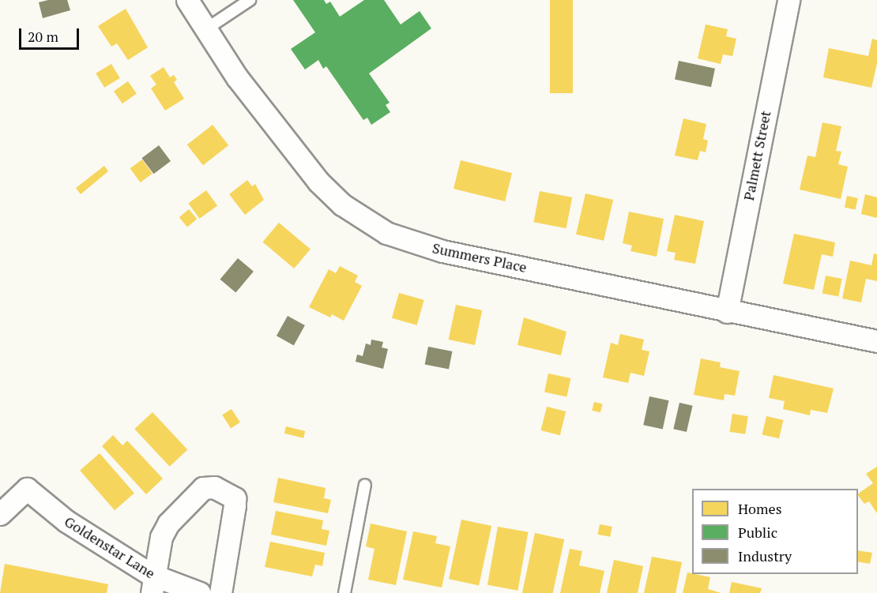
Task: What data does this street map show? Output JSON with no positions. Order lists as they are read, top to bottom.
{
  "streets": {
    "street": ["Palmett Street", "Summers Place", "Goldenstar Lane"]
  },
  "crossings": [
    ["Palmett Street", "Summers Place"]
  ],
  "legend": ["Homes", "Public", "Industry"],
  "scale_bar": "20 m"
}
